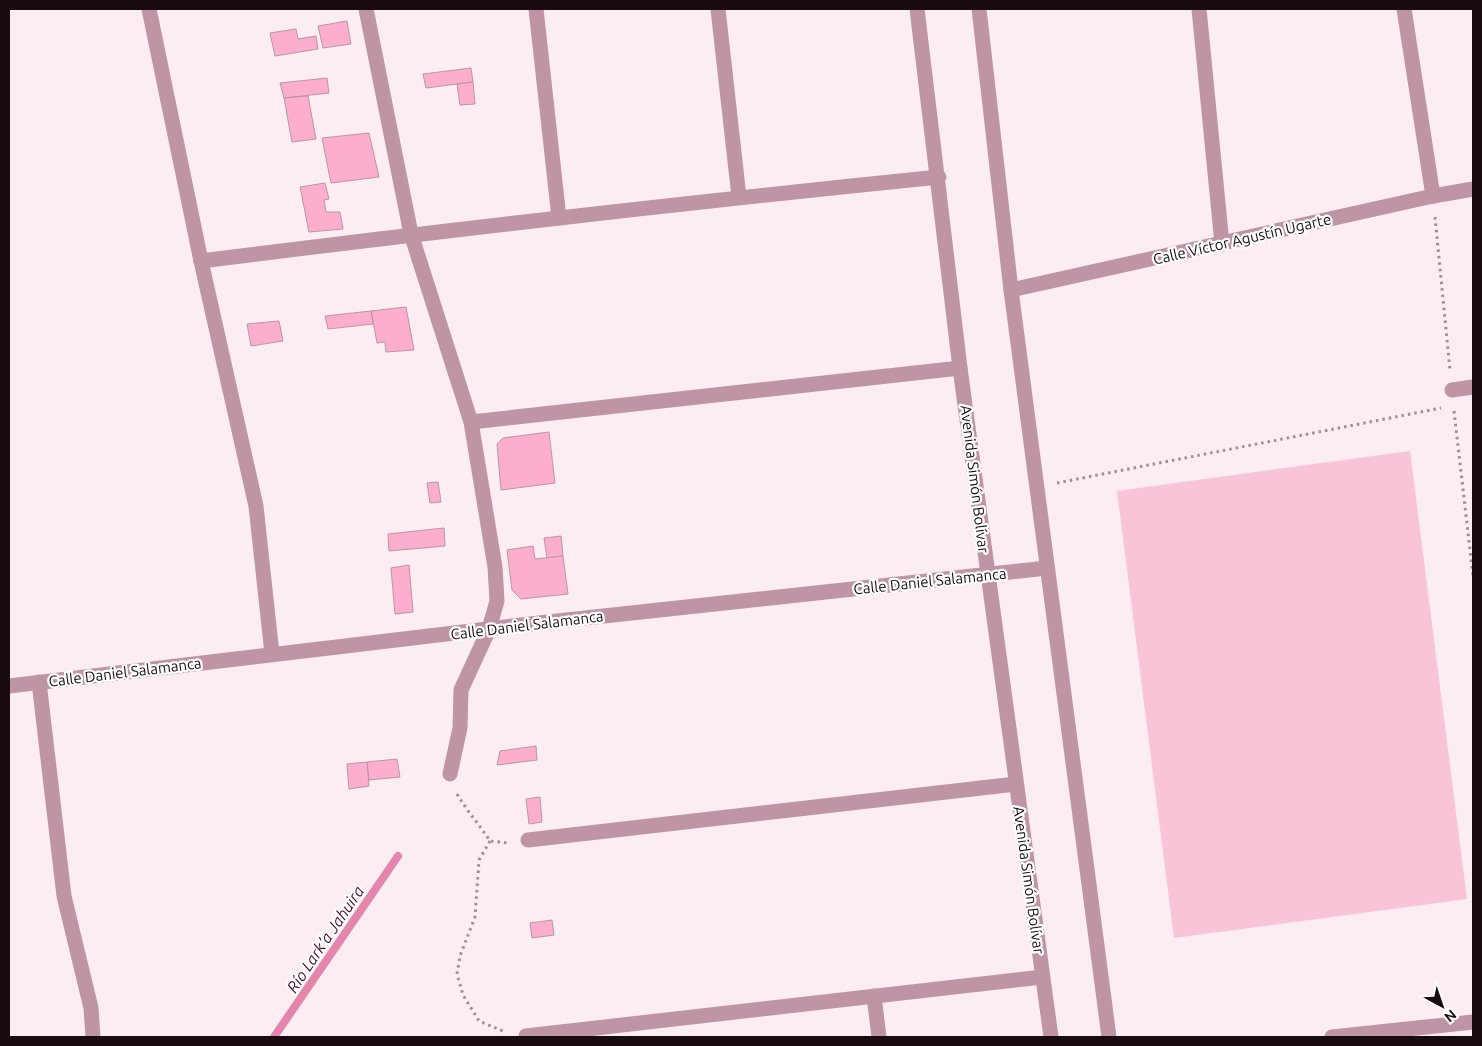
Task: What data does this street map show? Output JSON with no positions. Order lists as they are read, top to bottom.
{
  "streets": {
    "street": ["Calle Víctor Agustín Ugarte", "Avenida Simón Bolívar", "Calle Daniel Salamanca"]
  },
  "crossings": [
    ["Avenida Simón Bolívar", "Calle Daniel Salamanca"]
  ],
  "water": ["Río Lark’a Jahuira"],
  "north": "bottom right"
}
